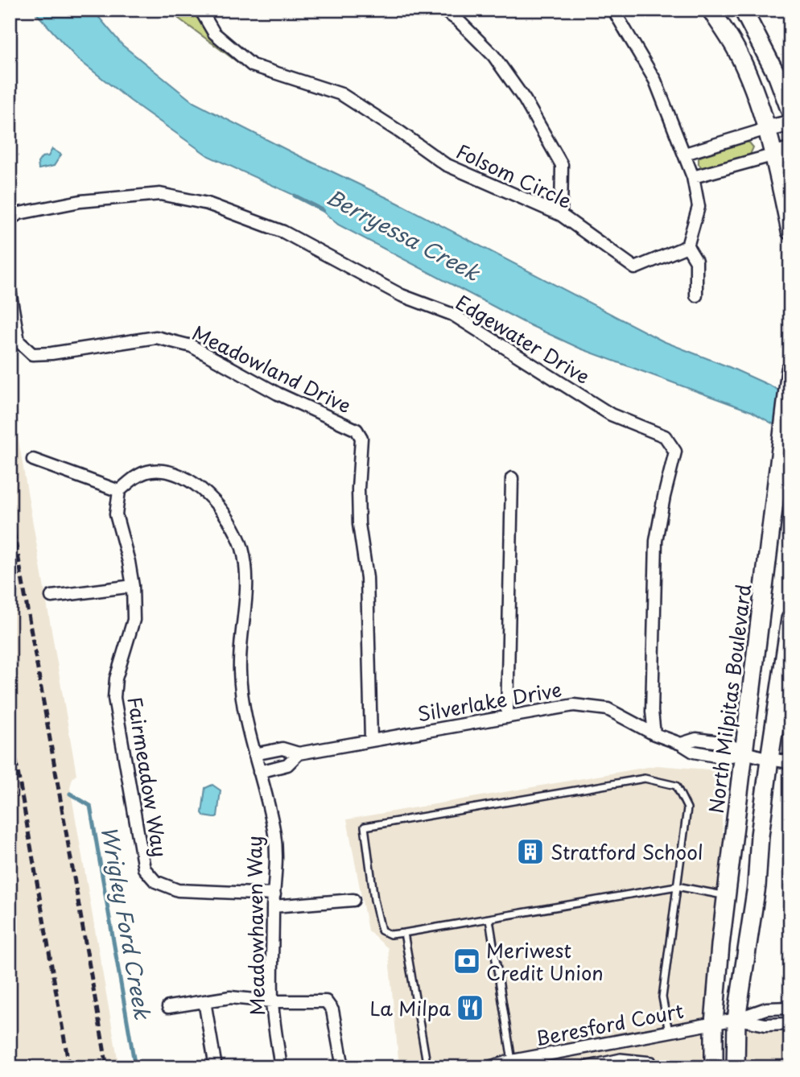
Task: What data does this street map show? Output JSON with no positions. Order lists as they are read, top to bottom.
{
  "streets": {
    "main road": ["North Milpitas Boulevard"],
    "street": [
      "Folsom Circle",
      "Edgewater Drive",
      "Meadowland Drive",
      "Silverlake Drive",
      "Fairmeadow Way",
      "Meadowhaven Way",
      "Beresford Court"
    ]
  },
  "crossings": [
    ["Edgewater Drive", "Silverlake Drive"],
    ["Meadowland Drive", "Silverlake Drive"],
    ["North Milpitas Boulevard", "Silverlake Drive"],
    ["North Milpitas Boulevard", "Beresford Court"],
    ["Silverlake Drive", "Meadowhaven Way"],
    ["Fairmeadow Way", "Meadowhaven Way"]
  ],
  "water": ["Berryessa Creek", "Wrigley Ford Creek"],
  "places": {
    "building": ["Stratford School"],
    "bank": ["Meriwest Credit Union"],
    "restaurant": ["La Milpa"]
  }
}
